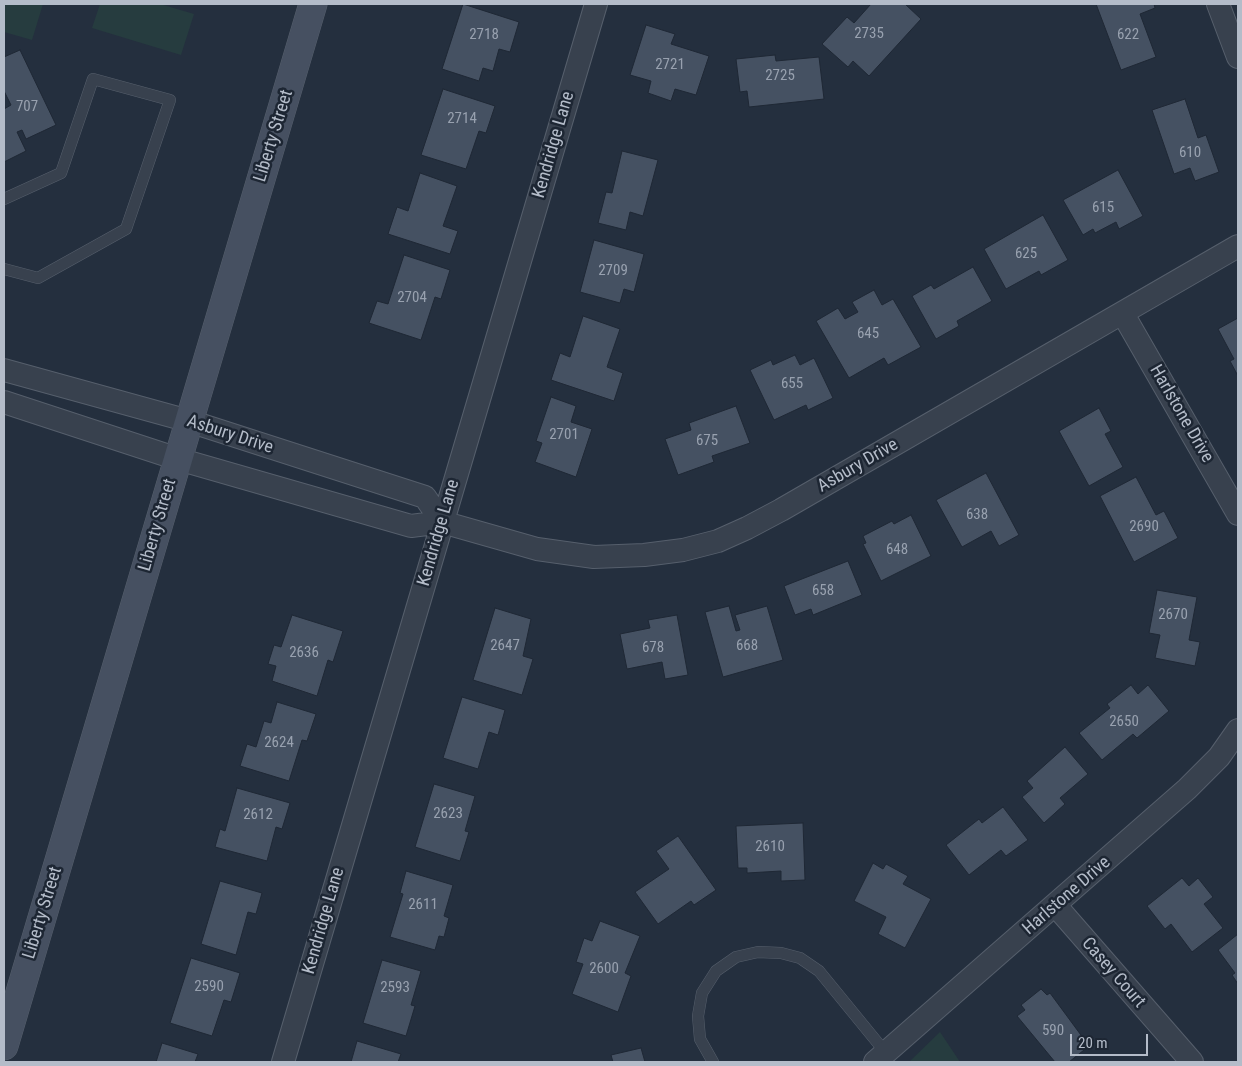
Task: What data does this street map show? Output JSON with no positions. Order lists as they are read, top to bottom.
{
  "streets": {
    "street": [
      "Liberty Street",
      "Kendridge Lane",
      "Harlstone Drive",
      "Asbury Drive",
      "Casey Court"
    ]
  },
  "crossings": [
    ["Liberty Street", "Asbury Drive"],
    ["Kendridge Lane", "Asbury Drive"],
    ["Harlstone Drive", "Asbury Drive"],
    ["Harlstone Drive", "Casey Court"]
  ],
  "house_numbers": [
    "2735",
    "2718",
    "622",
    "2721",
    "2725",
    "707",
    "2714",
    "610",
    "615",
    "625",
    "2709",
    "2704",
    "645",
    "655",
    "2701",
    "675",
    "638",
    "2690",
    "648",
    "658",
    "2670",
    "2647",
    "668",
    "678",
    "2636",
    "2650",
    "2624",
    "2623",
    "2612",
    "2610",
    "2611",
    "2600",
    "2590",
    "2593",
    "590"
  ],
  "scale_bar": "20 m"
}
